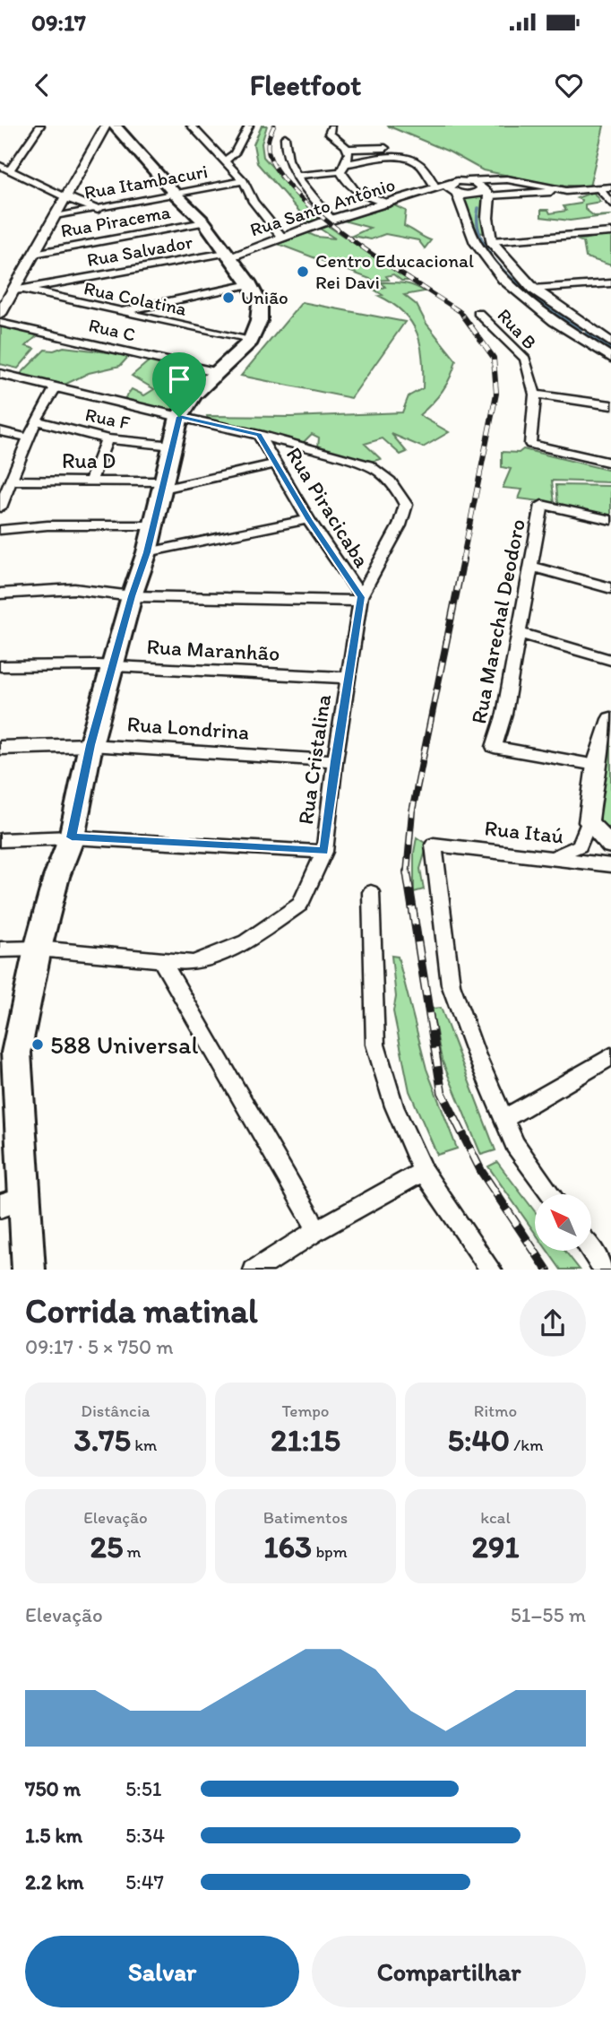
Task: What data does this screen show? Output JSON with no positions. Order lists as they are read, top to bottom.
{
  "streets": {
    "street": [
      "Rua Itambacuri",
      "Rua Santo Antônio",
      "Rua Piracema",
      "Rua Salvador",
      "Rua Colatina",
      "Rua B",
      "Rua C",
      "Rua F",
      "Rua D",
      "Rua Piracicaba",
      "Rua Marechal Deodoro",
      "Rua Maranhão",
      "Rua Londrina",
      "Rua Cristalina",
      "Rua Itaú"
    ]
  },
  "crossings": [
    ["Rua Santo Antônio", "Rua Salvador"],
    ["Rua Salvador", "Rua Colatina"],
    ["Rua D", "Rua Piracicaba"],
    ["Rua Piracicaba", "Rua Cristalina"],
    ["Rua Maranhão", "Rua Cristalina"],
    ["Rua Londrina", "Rua Cristalina"]
  ],
  "places": ["Centro Educacional Rei Davi", "União", "588 Universal"],
  "north": "top left",
  "page": {
    "status": "09:17",
    "header": "Fleetfoot",
    "heading": ["Corrida matinal", "09:17 · 5 × 750 m"],
    "stats": [
      ["Distância", "3.75 km"],
      ["Tempo", "21:15"],
      ["Ritmo", "5:40 /km"],
      ["Elevação", "25 m"],
      ["Batimentos", "163 bpm"],
      ["kcal", "291"]
    ],
    "chart": ["Elevação", "51–55 m"],
    "list": [
      {
        "name": "750 m",
        "note": "5:51"
      },
      {
        "name": "1.5 km",
        "note": "5:34"
      },
      {
        "name": "2.2 km",
        "note": "5:47"
      }
    ],
    "buttons": ["Salvar", "Compartilhar"]
  }
}
